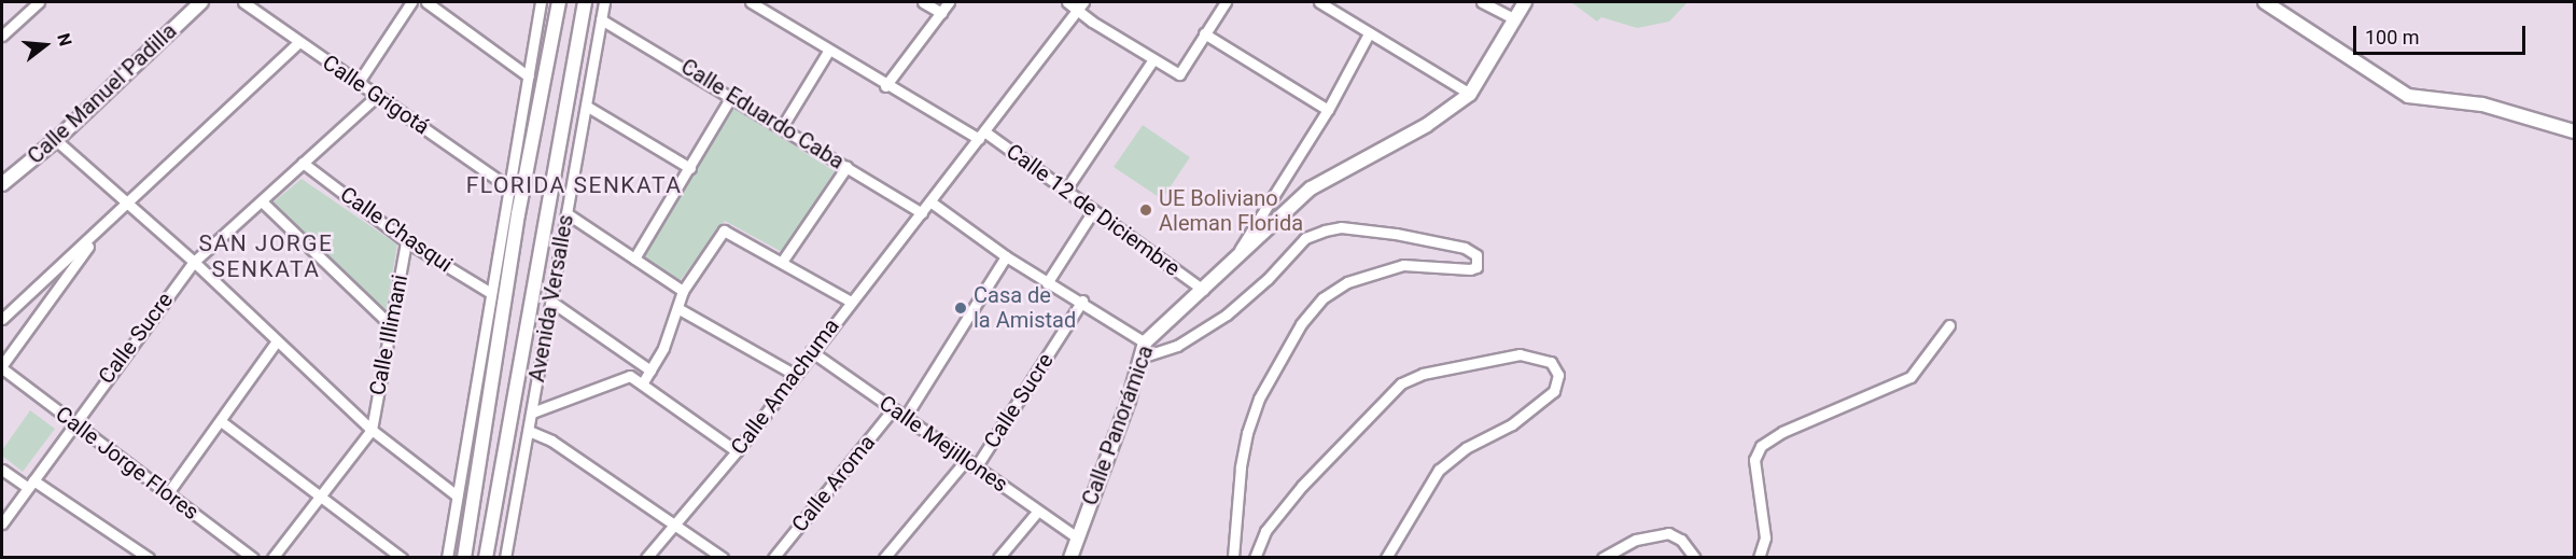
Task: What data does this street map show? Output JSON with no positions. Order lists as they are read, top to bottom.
{
  "streets": {
    "street": [
      "Calle Manuel Padilla",
      "Calle Grigotá",
      "Calle Eduardo Caba",
      "Calle 12 de Diciembre",
      "Calle Chasqui",
      "Avenida Versalles",
      "Calle Illimani",
      "Calle Sucre",
      "Calle Amachuma",
      "Calle Panorámica",
      "Calle Mejillones",
      "Calle Jorge Flores",
      "Calle Aroma"
    ]
  },
  "crossings": [
    ["Calle Grigotá", "Calle Sucre"],
    ["Calle Eduardo Caba", "Avenida Versalles"],
    ["Calle Eduardo Caba", "Calle Amachuma"],
    ["Calle 12 de Diciembre", "Calle Amachuma"],
    ["Calle 12 de Diciembre", "Calle Panorámica"],
    ["Calle Chasqui", "Calle Illimani"],
    ["Calle Chasqui", "Calle Sucre"],
    ["Calle Sucre", "Calle Mejillones"],
    ["Calle Sucre", "Calle Jorge Flores"],
    ["Calle Amachuma", "Calle Mejillones"],
    ["Calle Panorámica", "Calle Mejillones"],
    ["Calle Mejillones", "Calle Aroma"]
  ],
  "districts": ["FLORIDA SENKATA", "SAN JORGE SENKATA"],
  "places": ["UE Boliviano Aleman Florida", "Casa de la Amistad"],
  "scale_bar": "100 m",
  "north": "right"
}
